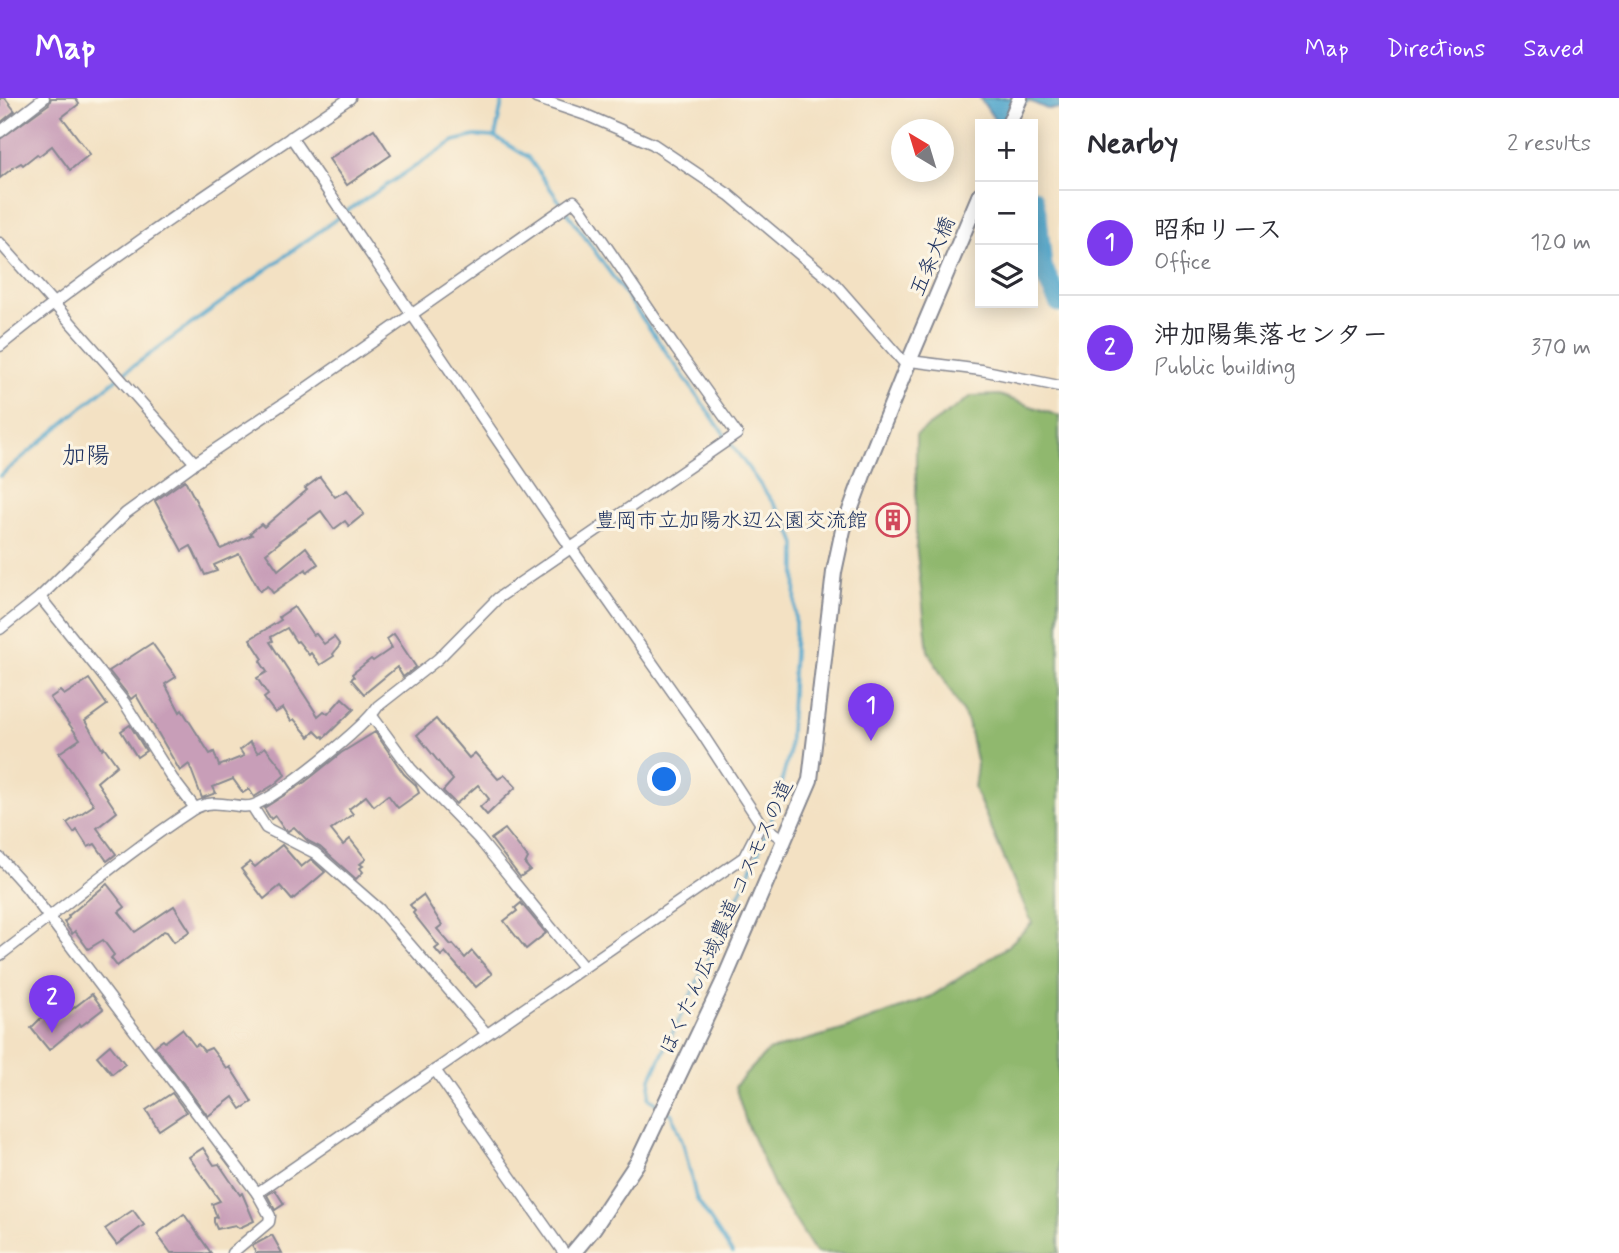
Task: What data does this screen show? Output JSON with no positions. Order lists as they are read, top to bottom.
{
  "streets": {
    "street": ["五条大橋", "ほくたん広域農道 コスモスの道"]
  },
  "crossings": [
    ["五条大橋", "ほくたん広域農道 コスモスの道"]
  ],
  "districts": ["加陽"],
  "places": {
    "building": ["豊岡市立加陽水辺公園交流館"]
  },
  "north": "top left",
  "page": {
    "header": "Map",
    "nav": ["Map", "Directions", "Saved"],
    "heading": ["Nearby", "2 results"],
    "map_buttons": ["+", "−"],
    "list": [
      {
        "mark": "1",
        "name": "昭和リース",
        "note": "Office",
        "value": "120 m"
      },
      {
        "mark": "2",
        "name": "沖加陽集落センター",
        "note": "Public building",
        "value": "370 m"
      }
    ],
    "pins": ["1", "2"]
  }
}
